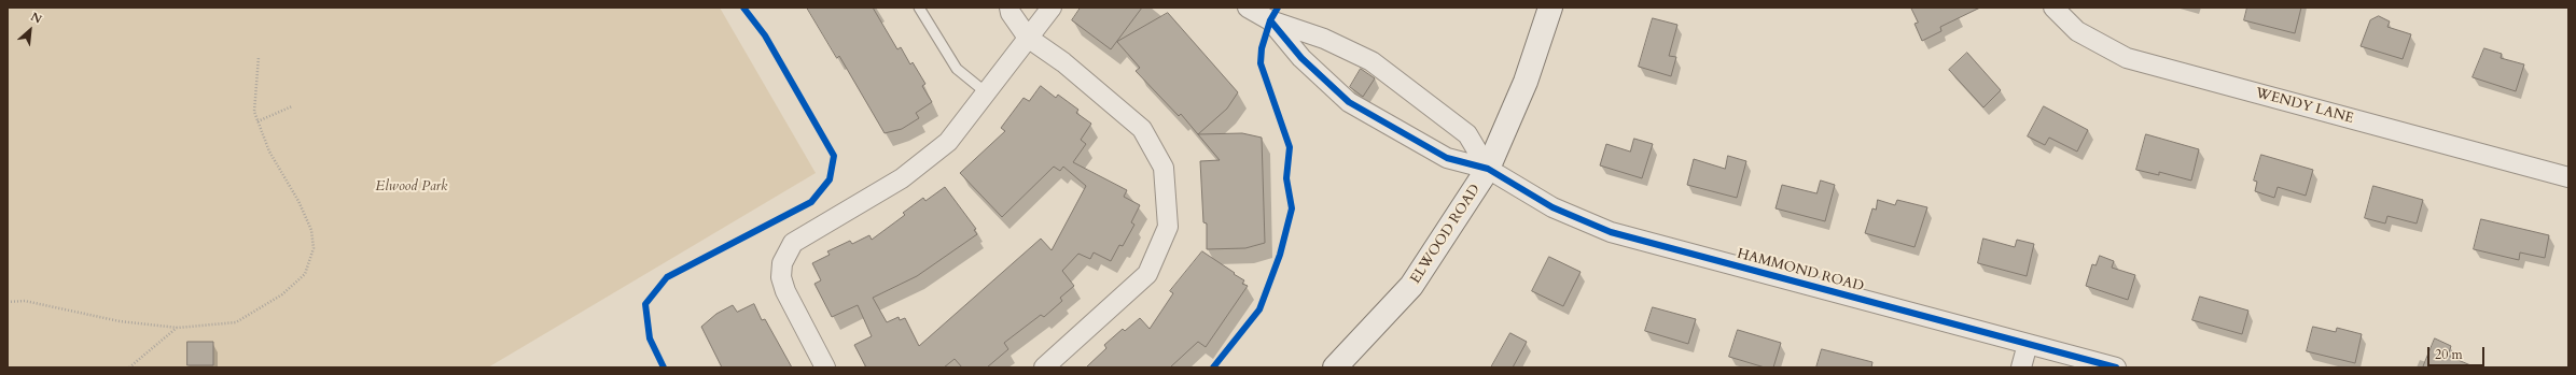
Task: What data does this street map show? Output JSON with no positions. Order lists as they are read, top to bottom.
{
  "streets": {
    "main road": ["ELWOOD ROAD"],
    "street": ["WENDY LANE", "HAMMOND ROAD"]
  },
  "crossings": [
    ["ELWOOD ROAD", "HAMMOND ROAD"]
  ],
  "parks": ["Elwood Park"],
  "scale_bar": "20 m",
  "north": "top right"
}
